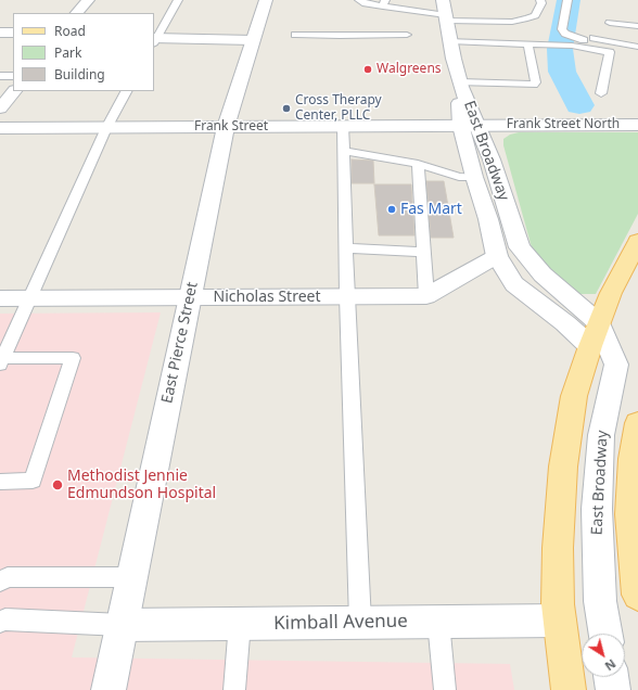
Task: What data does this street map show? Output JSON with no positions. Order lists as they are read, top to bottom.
{
  "streets": {
    "main road": [
      "Frank Street North",
      "Frank Street",
      "East Broadway",
      "Nicholas Street",
      "East Pierce Street",
      "Kimball Avenue"
    ]
  },
  "crossings": [
    ["Frank Street North", "Frank Street"],
    ["Frank Street North", "East Broadway"],
    ["Frank Street", "East Broadway"],
    ["Frank Street", "East Pierce Street"],
    ["East Broadway", "Nicholas Street"],
    ["Nicholas Street", "East Pierce Street"],
    ["East Pierce Street", "Kimball Avenue"]
  ],
  "places": [
    "Walgreens",
    "Cross Therapy Center, PLLC",
    "Fas Mart",
    "Methodist Jennie Edmundson Hospital"
  ],
  "legend": ["Road", "Park", "Building"],
  "north": "bottom right"
}
